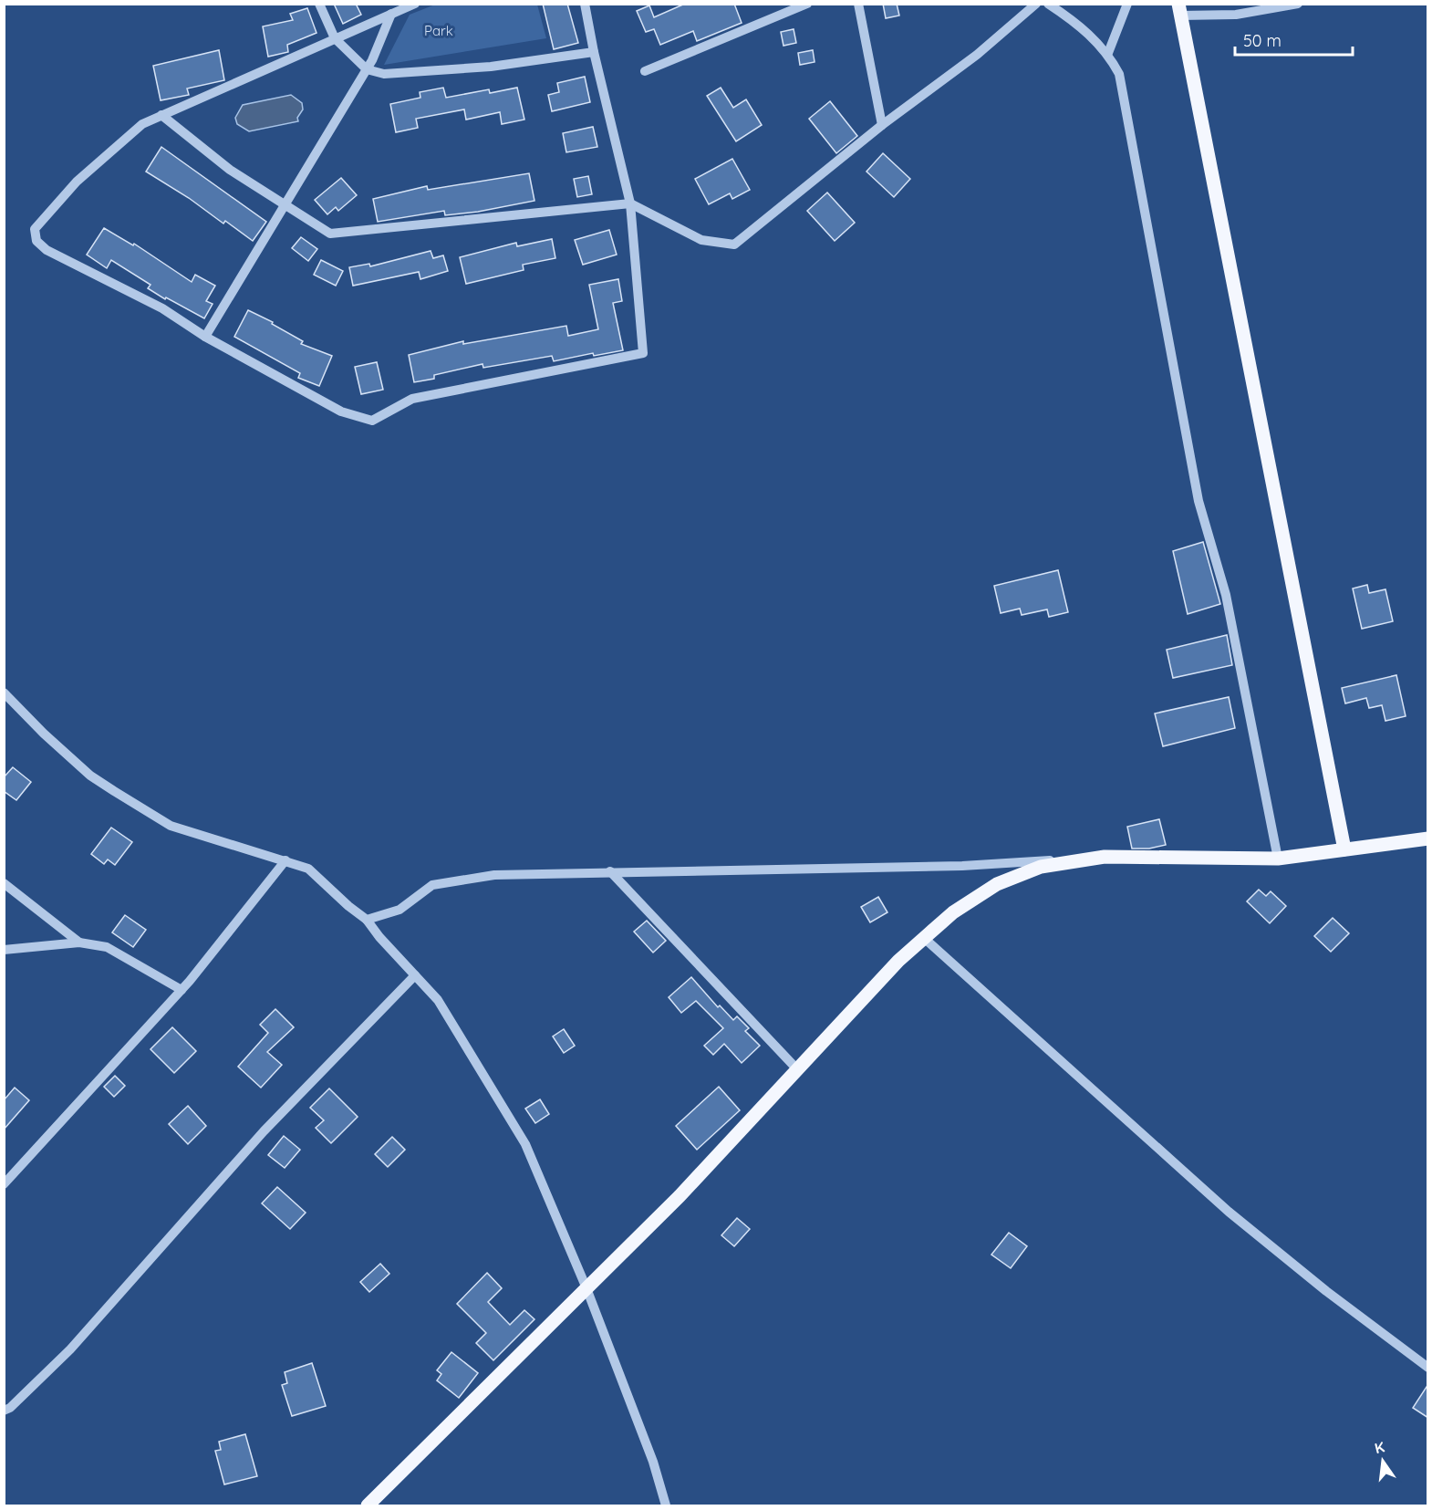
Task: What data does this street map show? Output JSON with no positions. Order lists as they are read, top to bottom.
{
  "parks": ["Park"],
  "scale_bar": "50 m",
  "north": "top"
}
